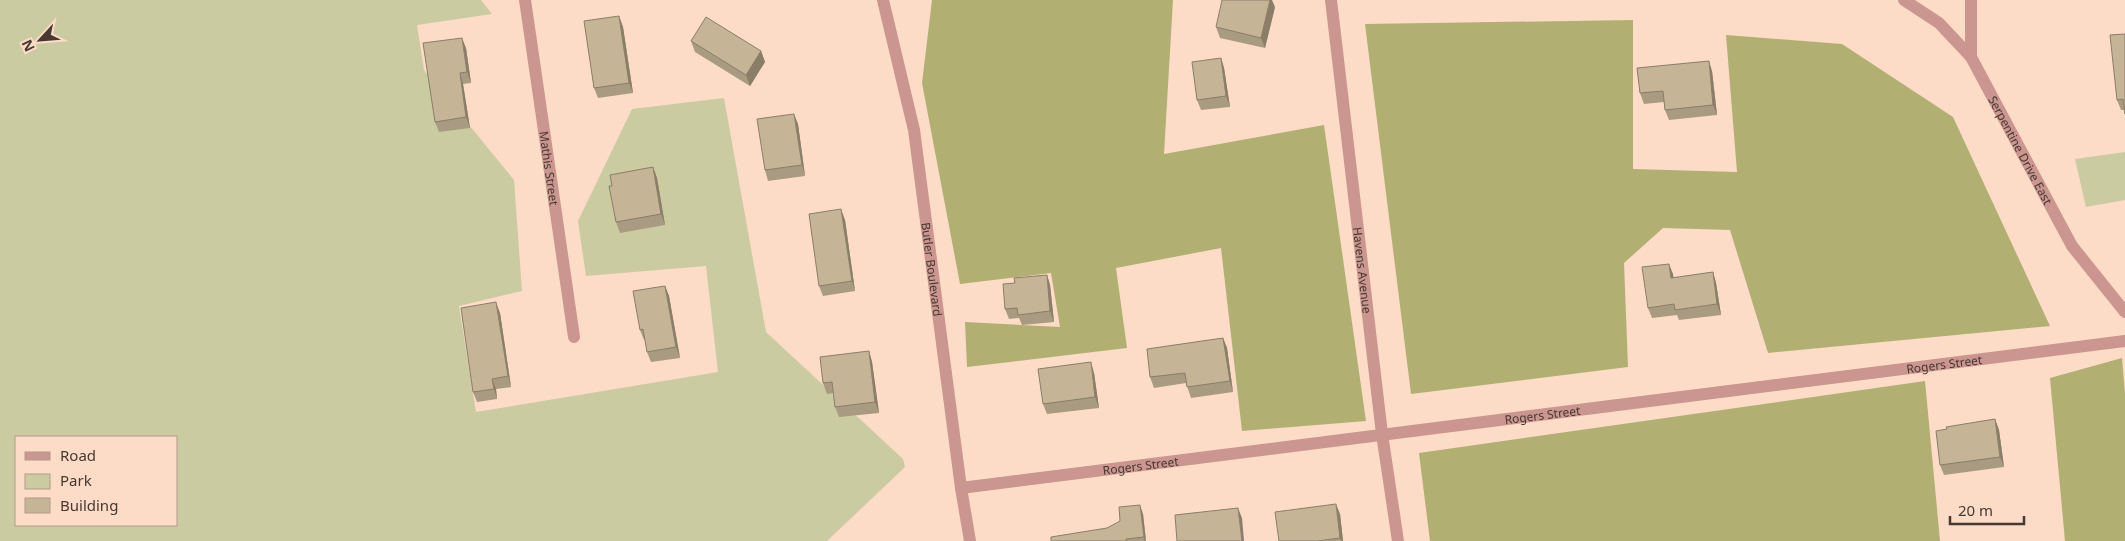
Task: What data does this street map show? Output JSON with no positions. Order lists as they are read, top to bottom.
{
  "streets": {
    "street": [
      "Serpentine Drive East",
      "Mathis Street",
      "Butler Boulevard",
      "Havens Avenue",
      "Rogers Street"
    ]
  },
  "crossings": [
    ["Butler Boulevard", "Rogers Street"],
    ["Havens Avenue", "Rogers Street"]
  ],
  "legend": ["Road", "Park", "Building"],
  "scale_bar": "20 m",
  "north": "bottom left"
}
